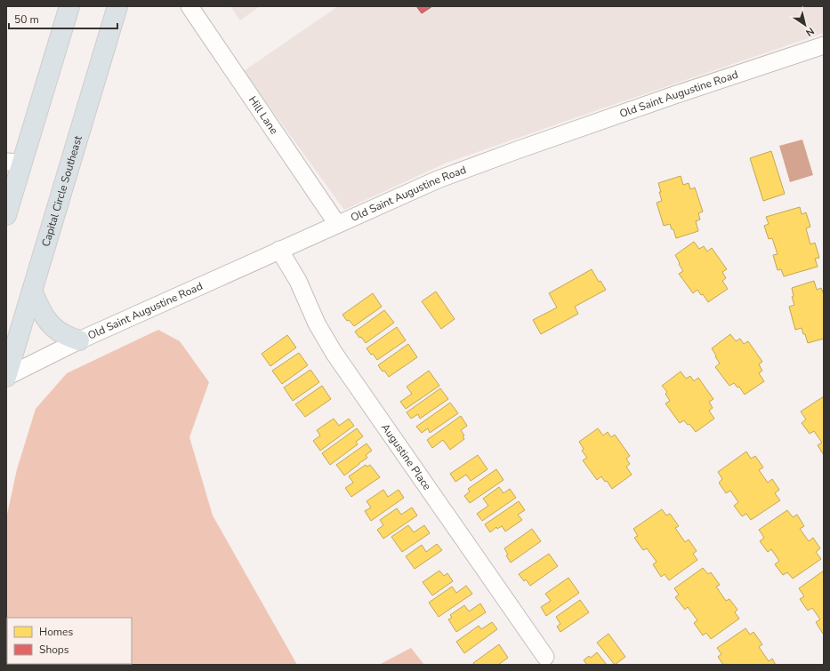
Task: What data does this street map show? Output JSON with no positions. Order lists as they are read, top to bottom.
{
  "streets": {
    "main road": ["Capital Circle Southeast"],
    "street": ["Old Saint Augustine Road", "Hill Lane", "Augustine Place"]
  },
  "crossings": [
    ["Old Saint Augustine Road", "Hill Lane"],
    ["Old Saint Augustine Road", "Capital Circle Southeast"],
    ["Old Saint Augustine Road", "Augustine Place"]
  ],
  "legend": ["Homes", "Shops"],
  "scale_bar": "50 m",
  "north": "bottom right"
}
